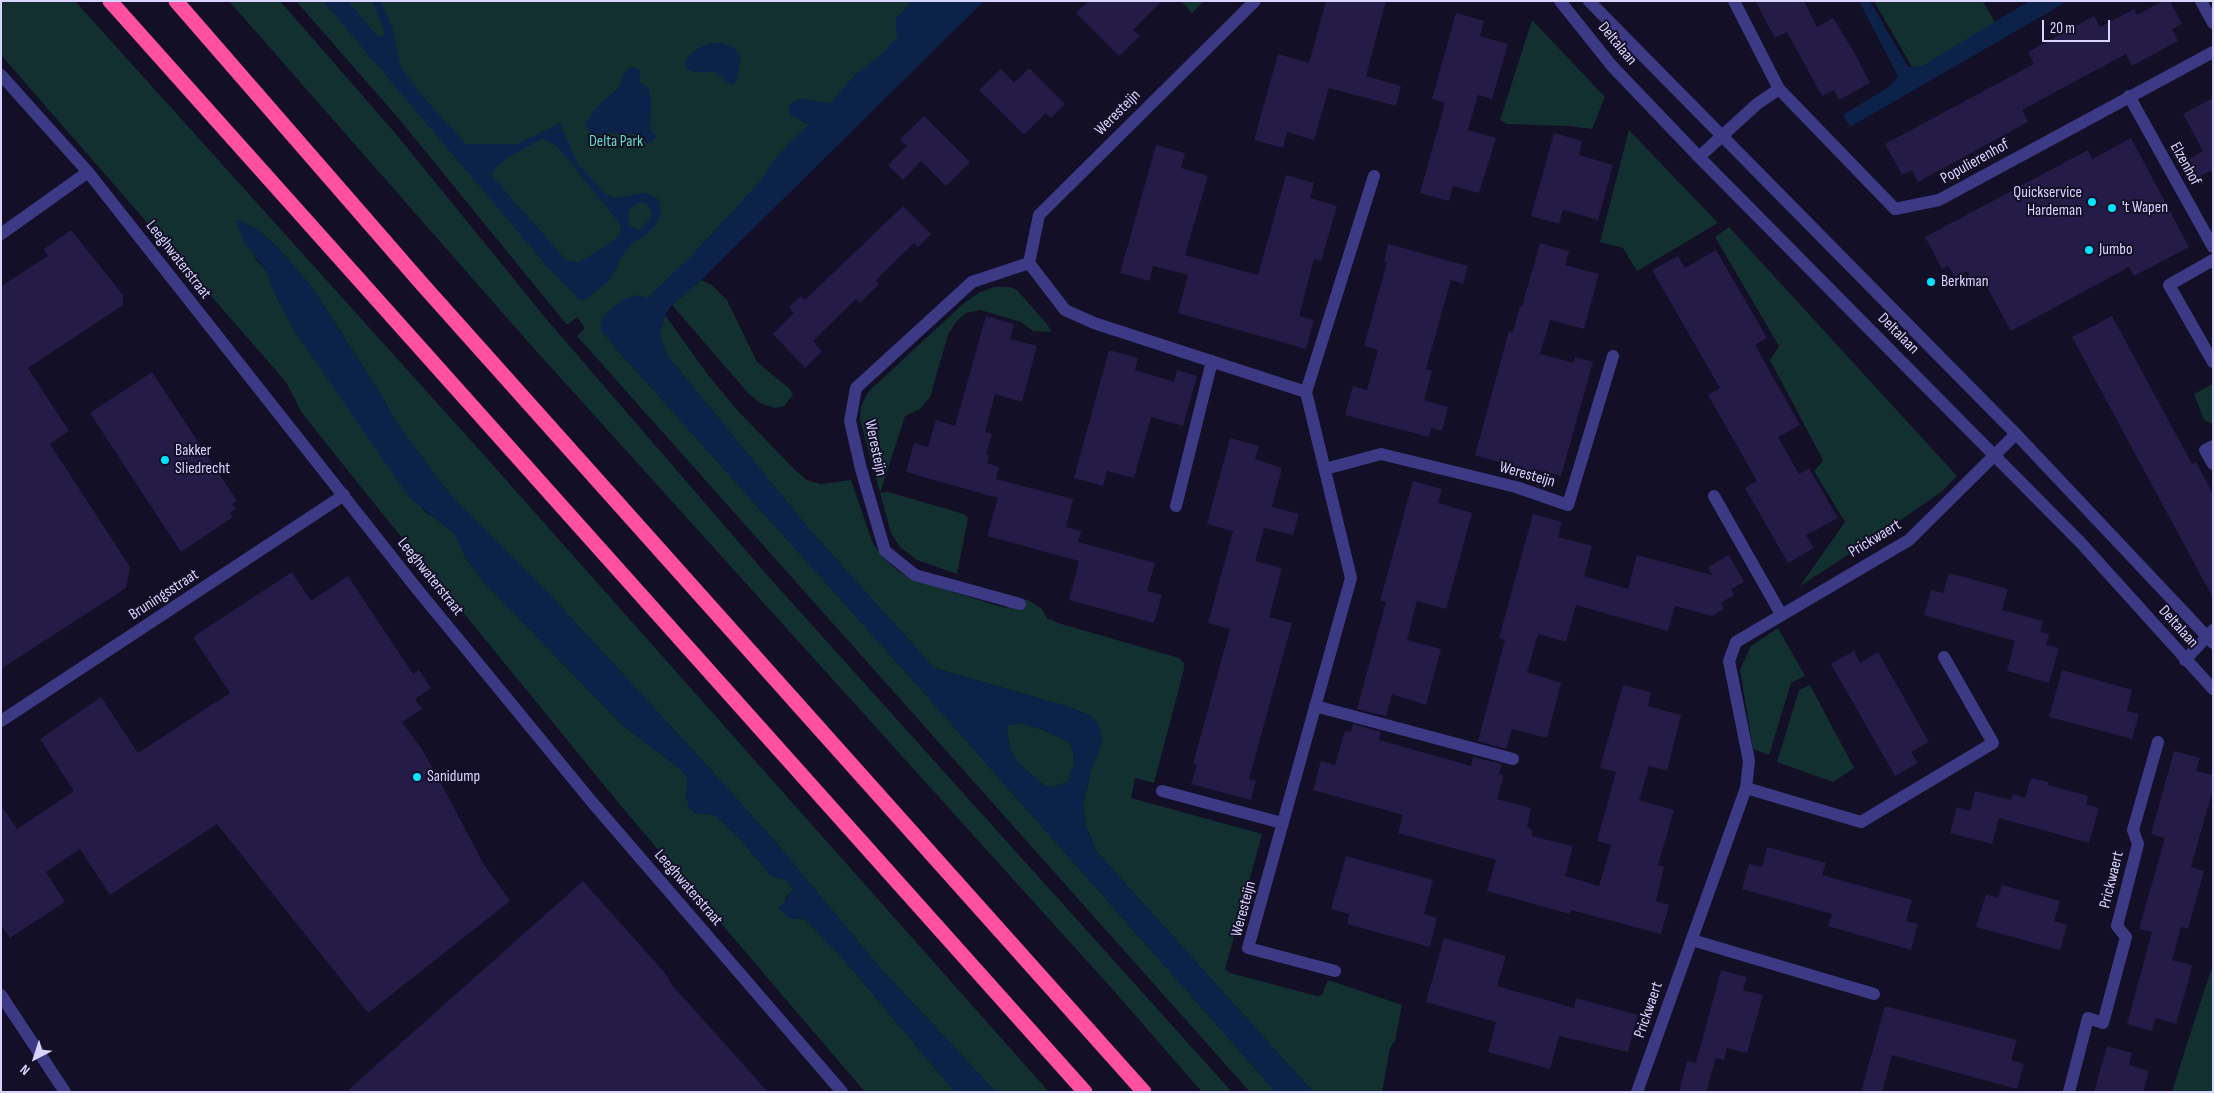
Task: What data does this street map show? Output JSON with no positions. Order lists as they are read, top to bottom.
{
  "streets": {
    "street": [
      "Deltalaan",
      "Weresteijn",
      "Populierenhof",
      "Elzenhof",
      "Leeghwaterstraat",
      "Prickwaert",
      "Bruningsstraat"
    ]
  },
  "crossings": [
    ["Deltalaan", "Prickwaert"],
    ["Populierenhof", "Elzenhof"],
    ["Leeghwaterstraat", "Bruningsstraat"]
  ],
  "parks": ["Delta Park"],
  "places": [
    "Quickservice Hardeman",
    "'t Wapen",
    "Jumbo",
    "Berkman",
    "Bakker Sliedrecht",
    "Sanidump"
  ],
  "scale_bar": "20 m",
  "north": "bottom left"
}
